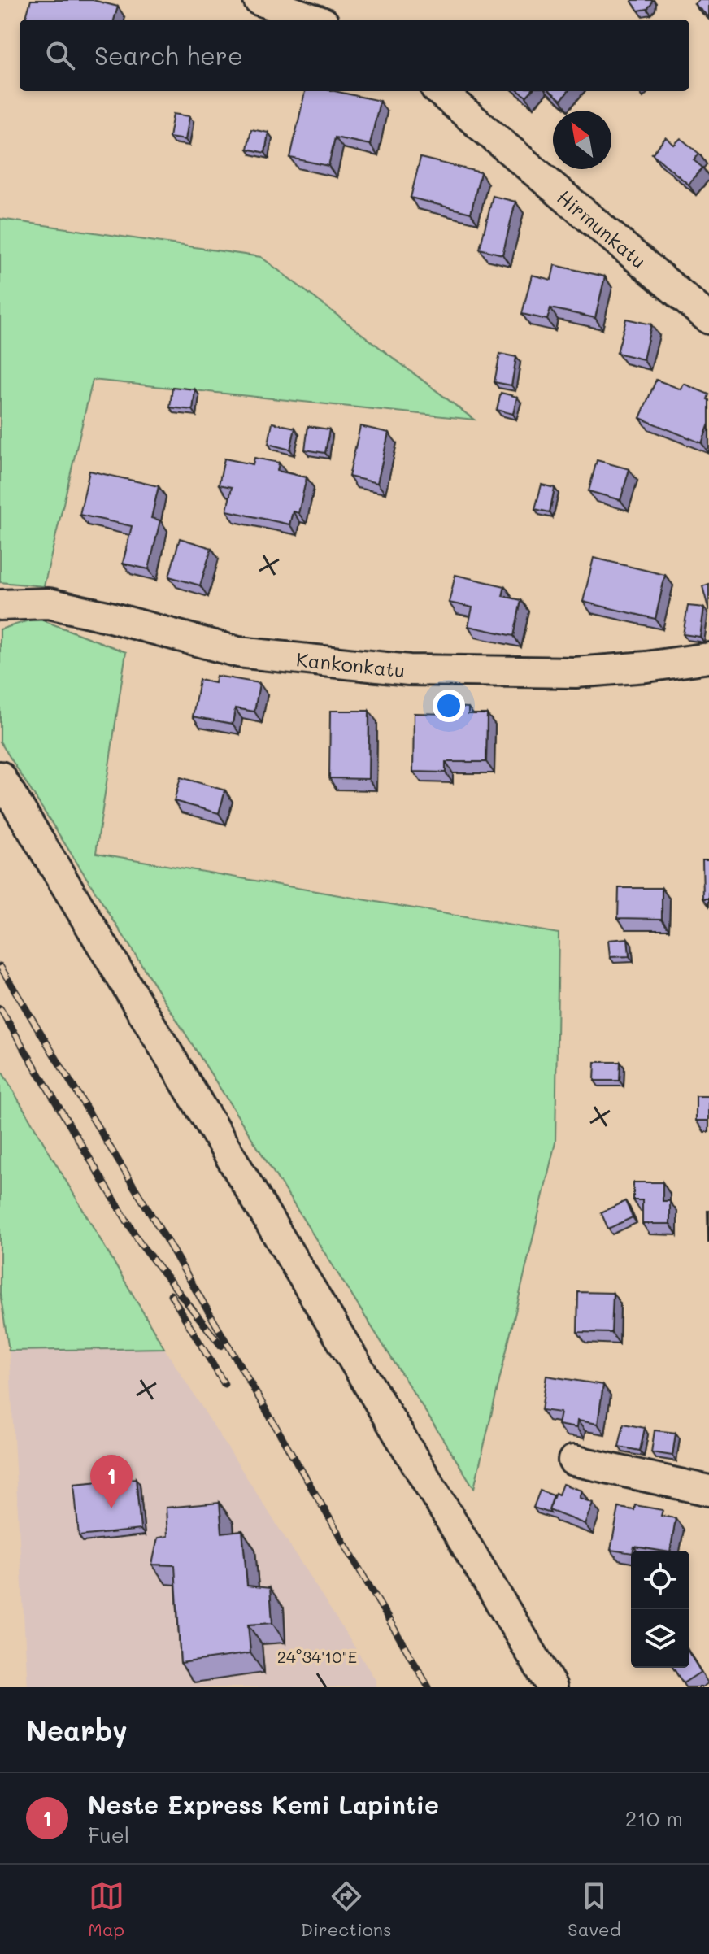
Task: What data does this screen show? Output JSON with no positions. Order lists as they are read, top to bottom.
{
  "streets": {
    "street": ["Hirmunkatu", "Kankonkatu"]
  },
  "north": "top left",
  "page": {
    "search": "Search here",
    "pins": "1",
    "heading": "Nearby",
    "list": [
      {
        "mark": "1",
        "name": "Neste Express Kemi Lapintie",
        "note": "Fuel",
        "value": "210 m"
      }
    ],
    "nav": ["Map", "Directions", "Saved"]
  },
  "coordinates": ["24°34'10\"E"]
}
